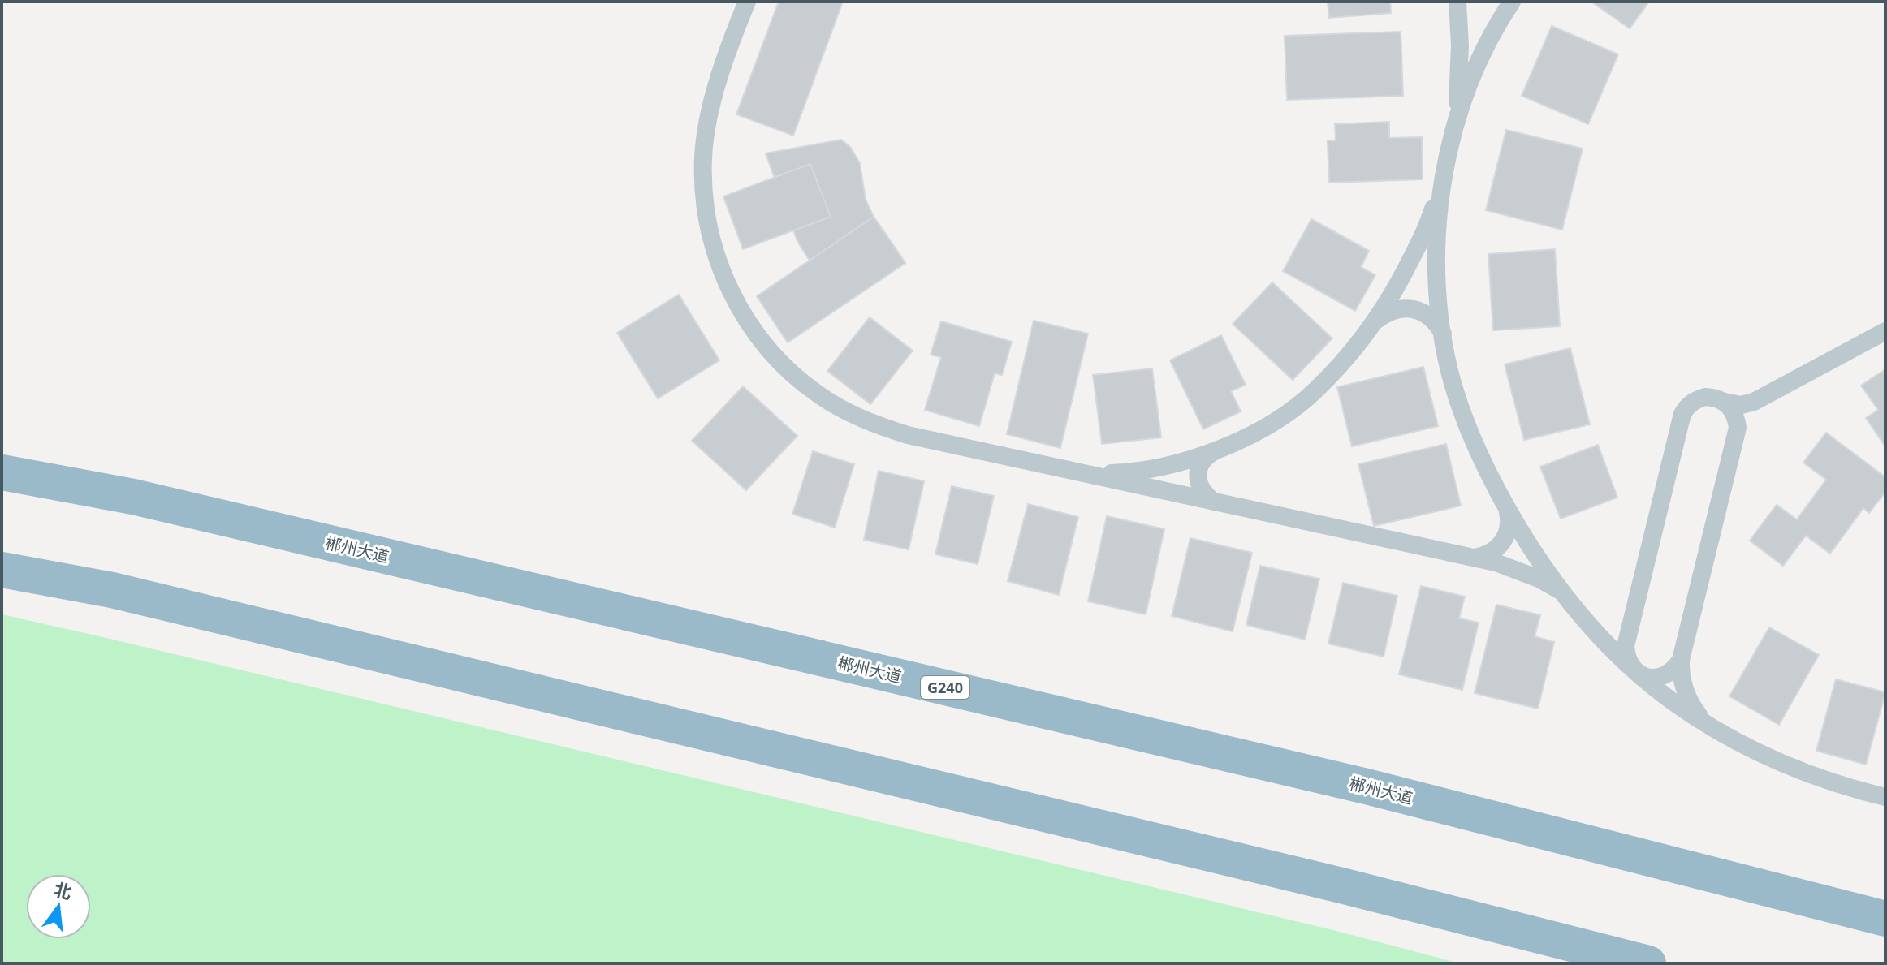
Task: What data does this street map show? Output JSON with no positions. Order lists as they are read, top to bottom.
{
  "streets": {
    "highway": ["郴州大道", "G240"]
  },
  "north": "top"
}
